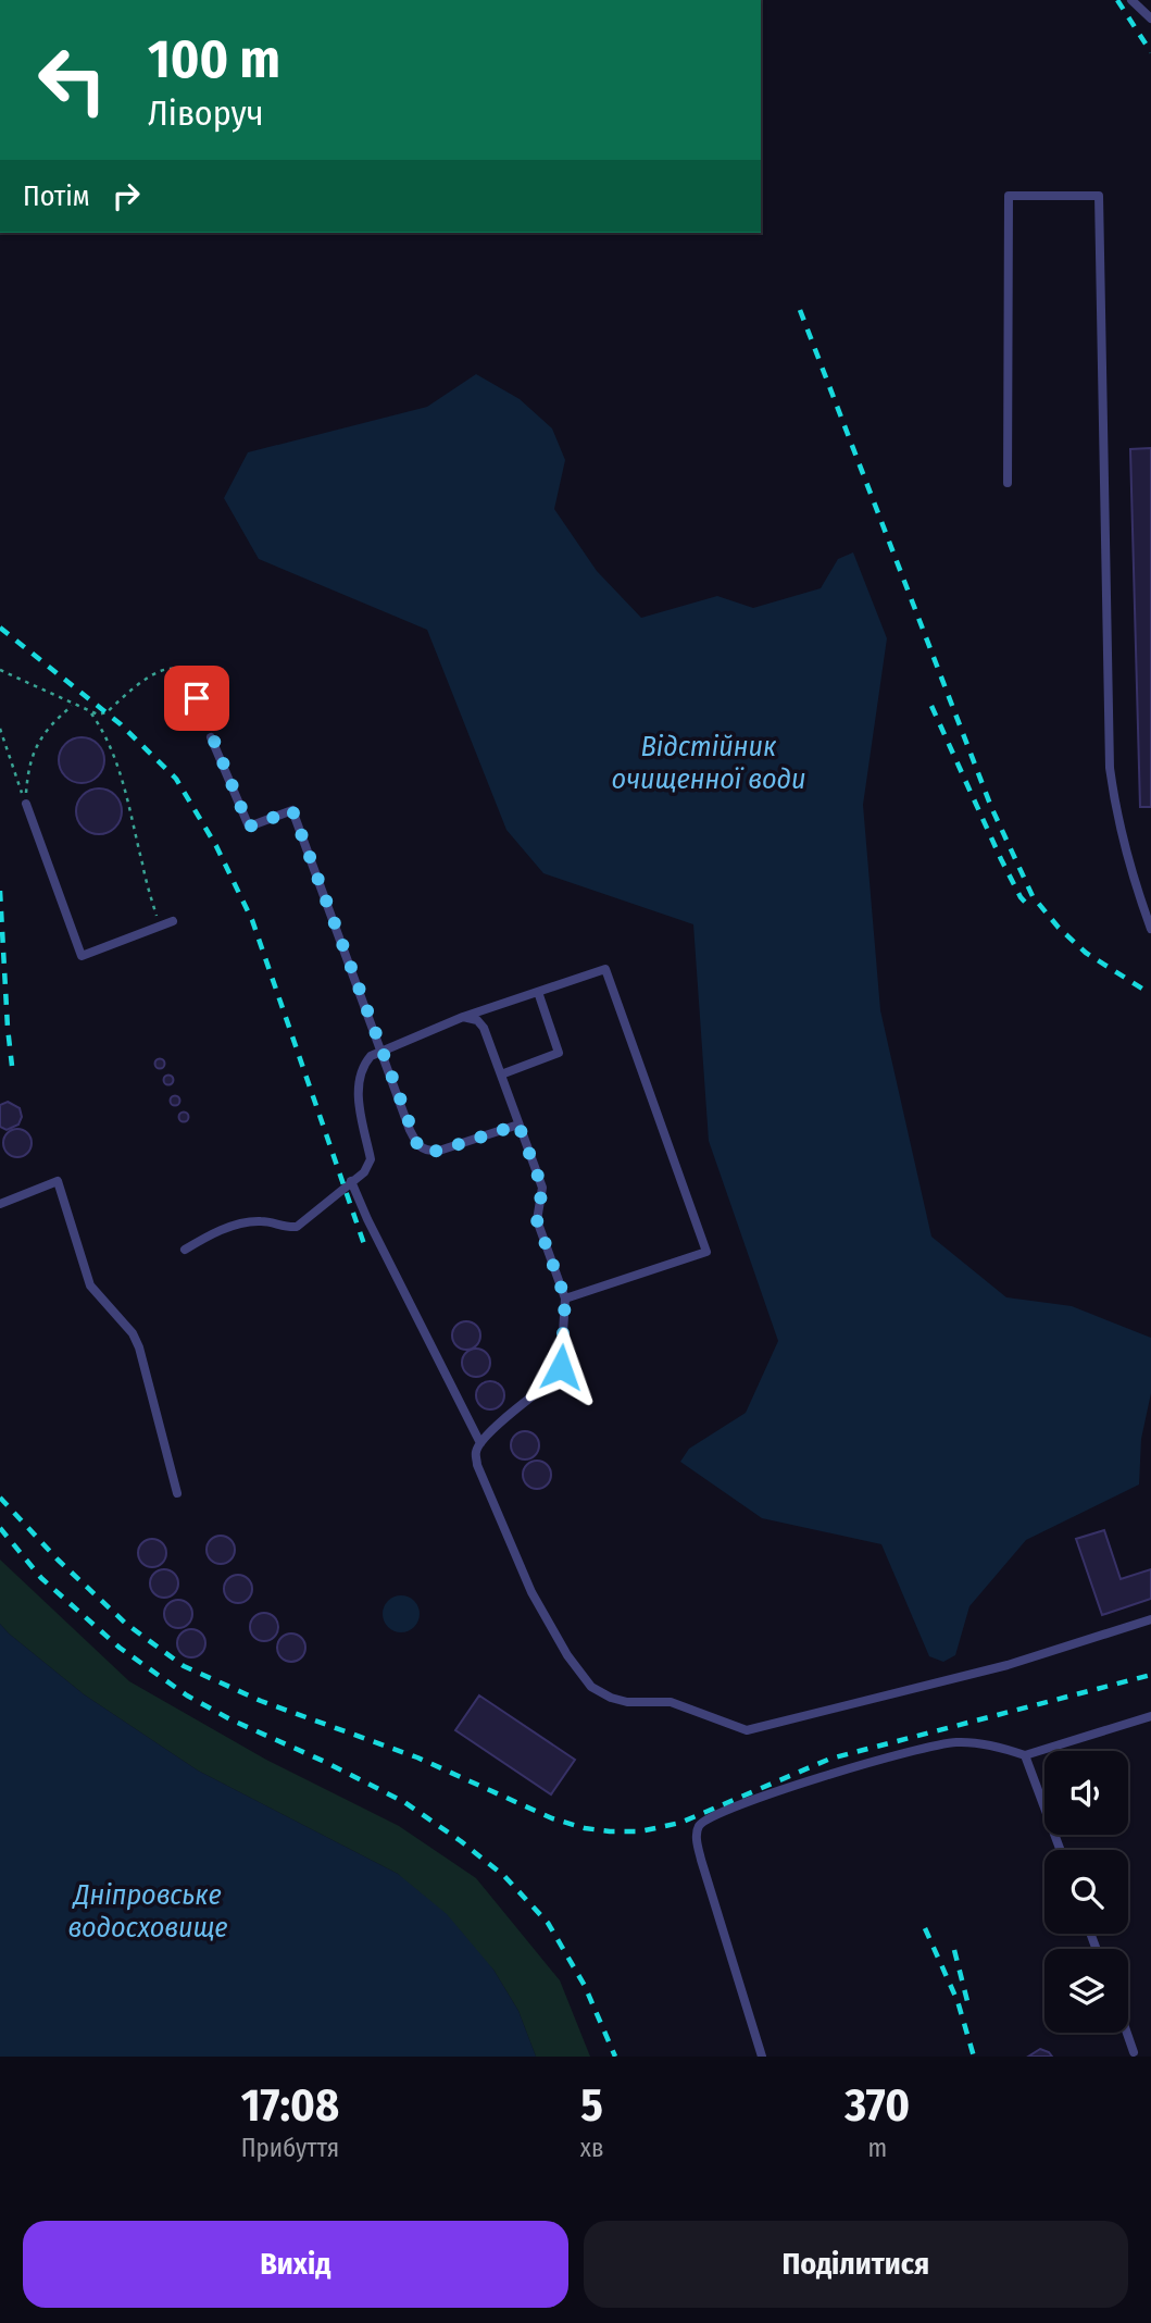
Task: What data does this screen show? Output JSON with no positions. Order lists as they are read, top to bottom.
{
  "water": ["Відстійник очищенної води", "Дніпровське водосховище"],
  "page": {
    "turn": ["100 m", "Ліворуч"],
    "then": "Потім",
    "eta": [
      "17:08",
      "Прибуття",
      "5",
      "хв",
      "370",
      "m"
    ],
    "buttons": ["Вихід", "Поділитися"]
  }
}
